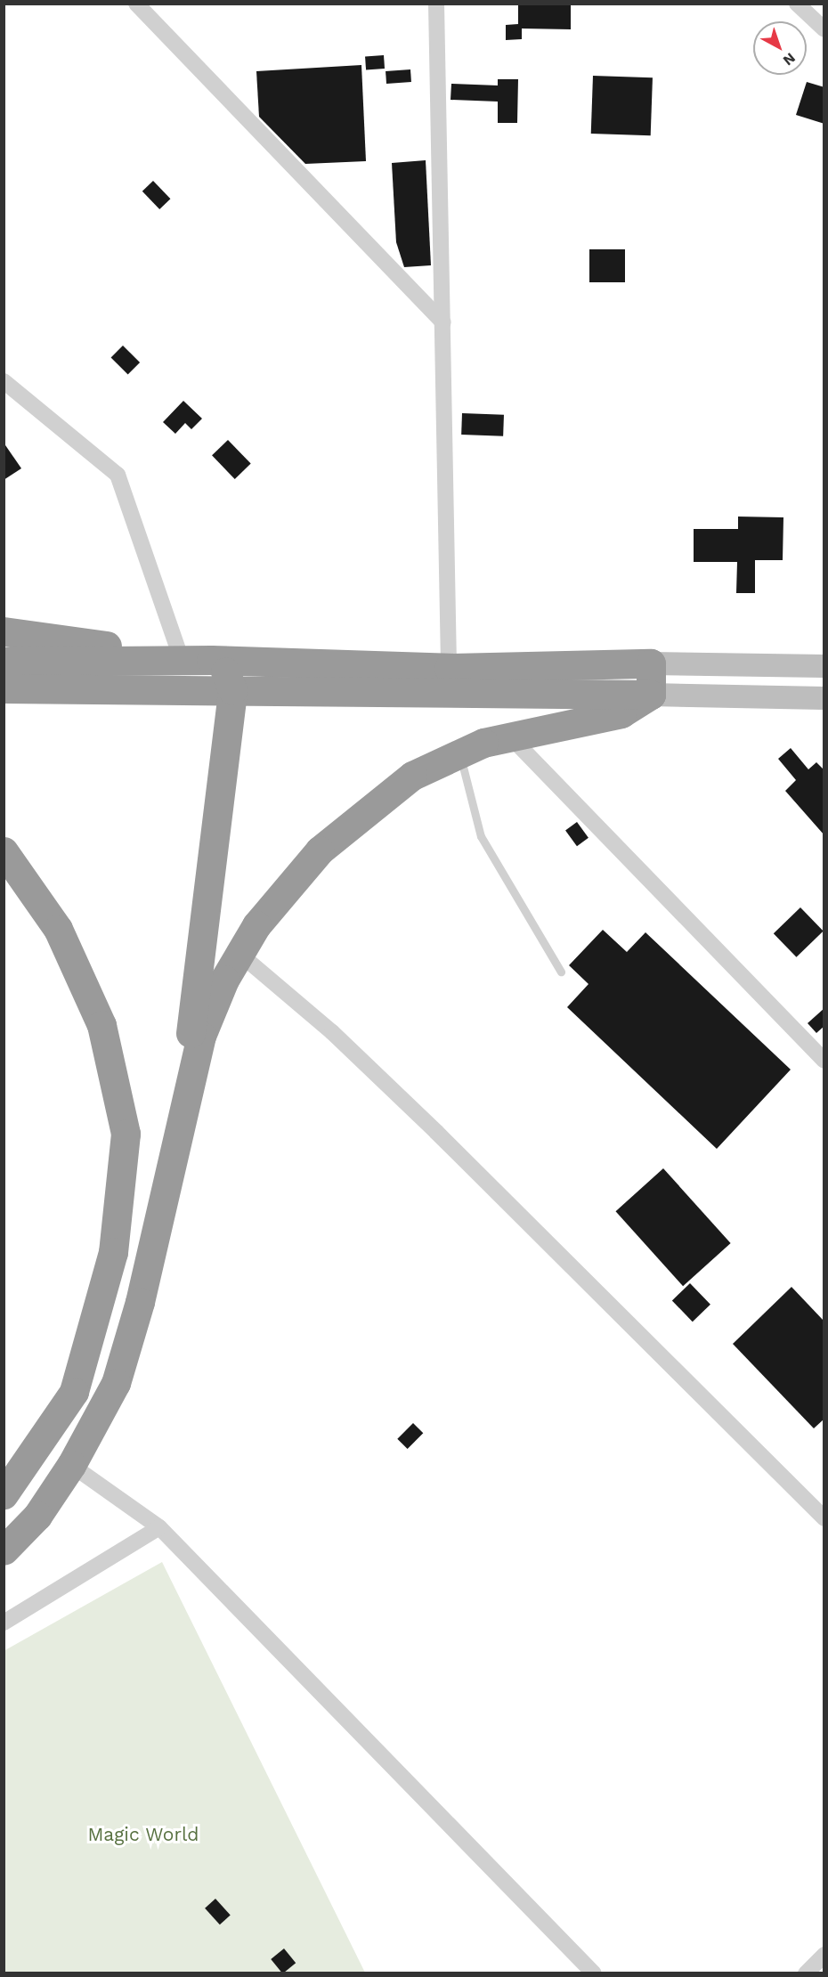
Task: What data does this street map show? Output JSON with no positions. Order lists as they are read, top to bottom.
{
  "parks": ["Magic World"],
  "north": "bottom right"
}
